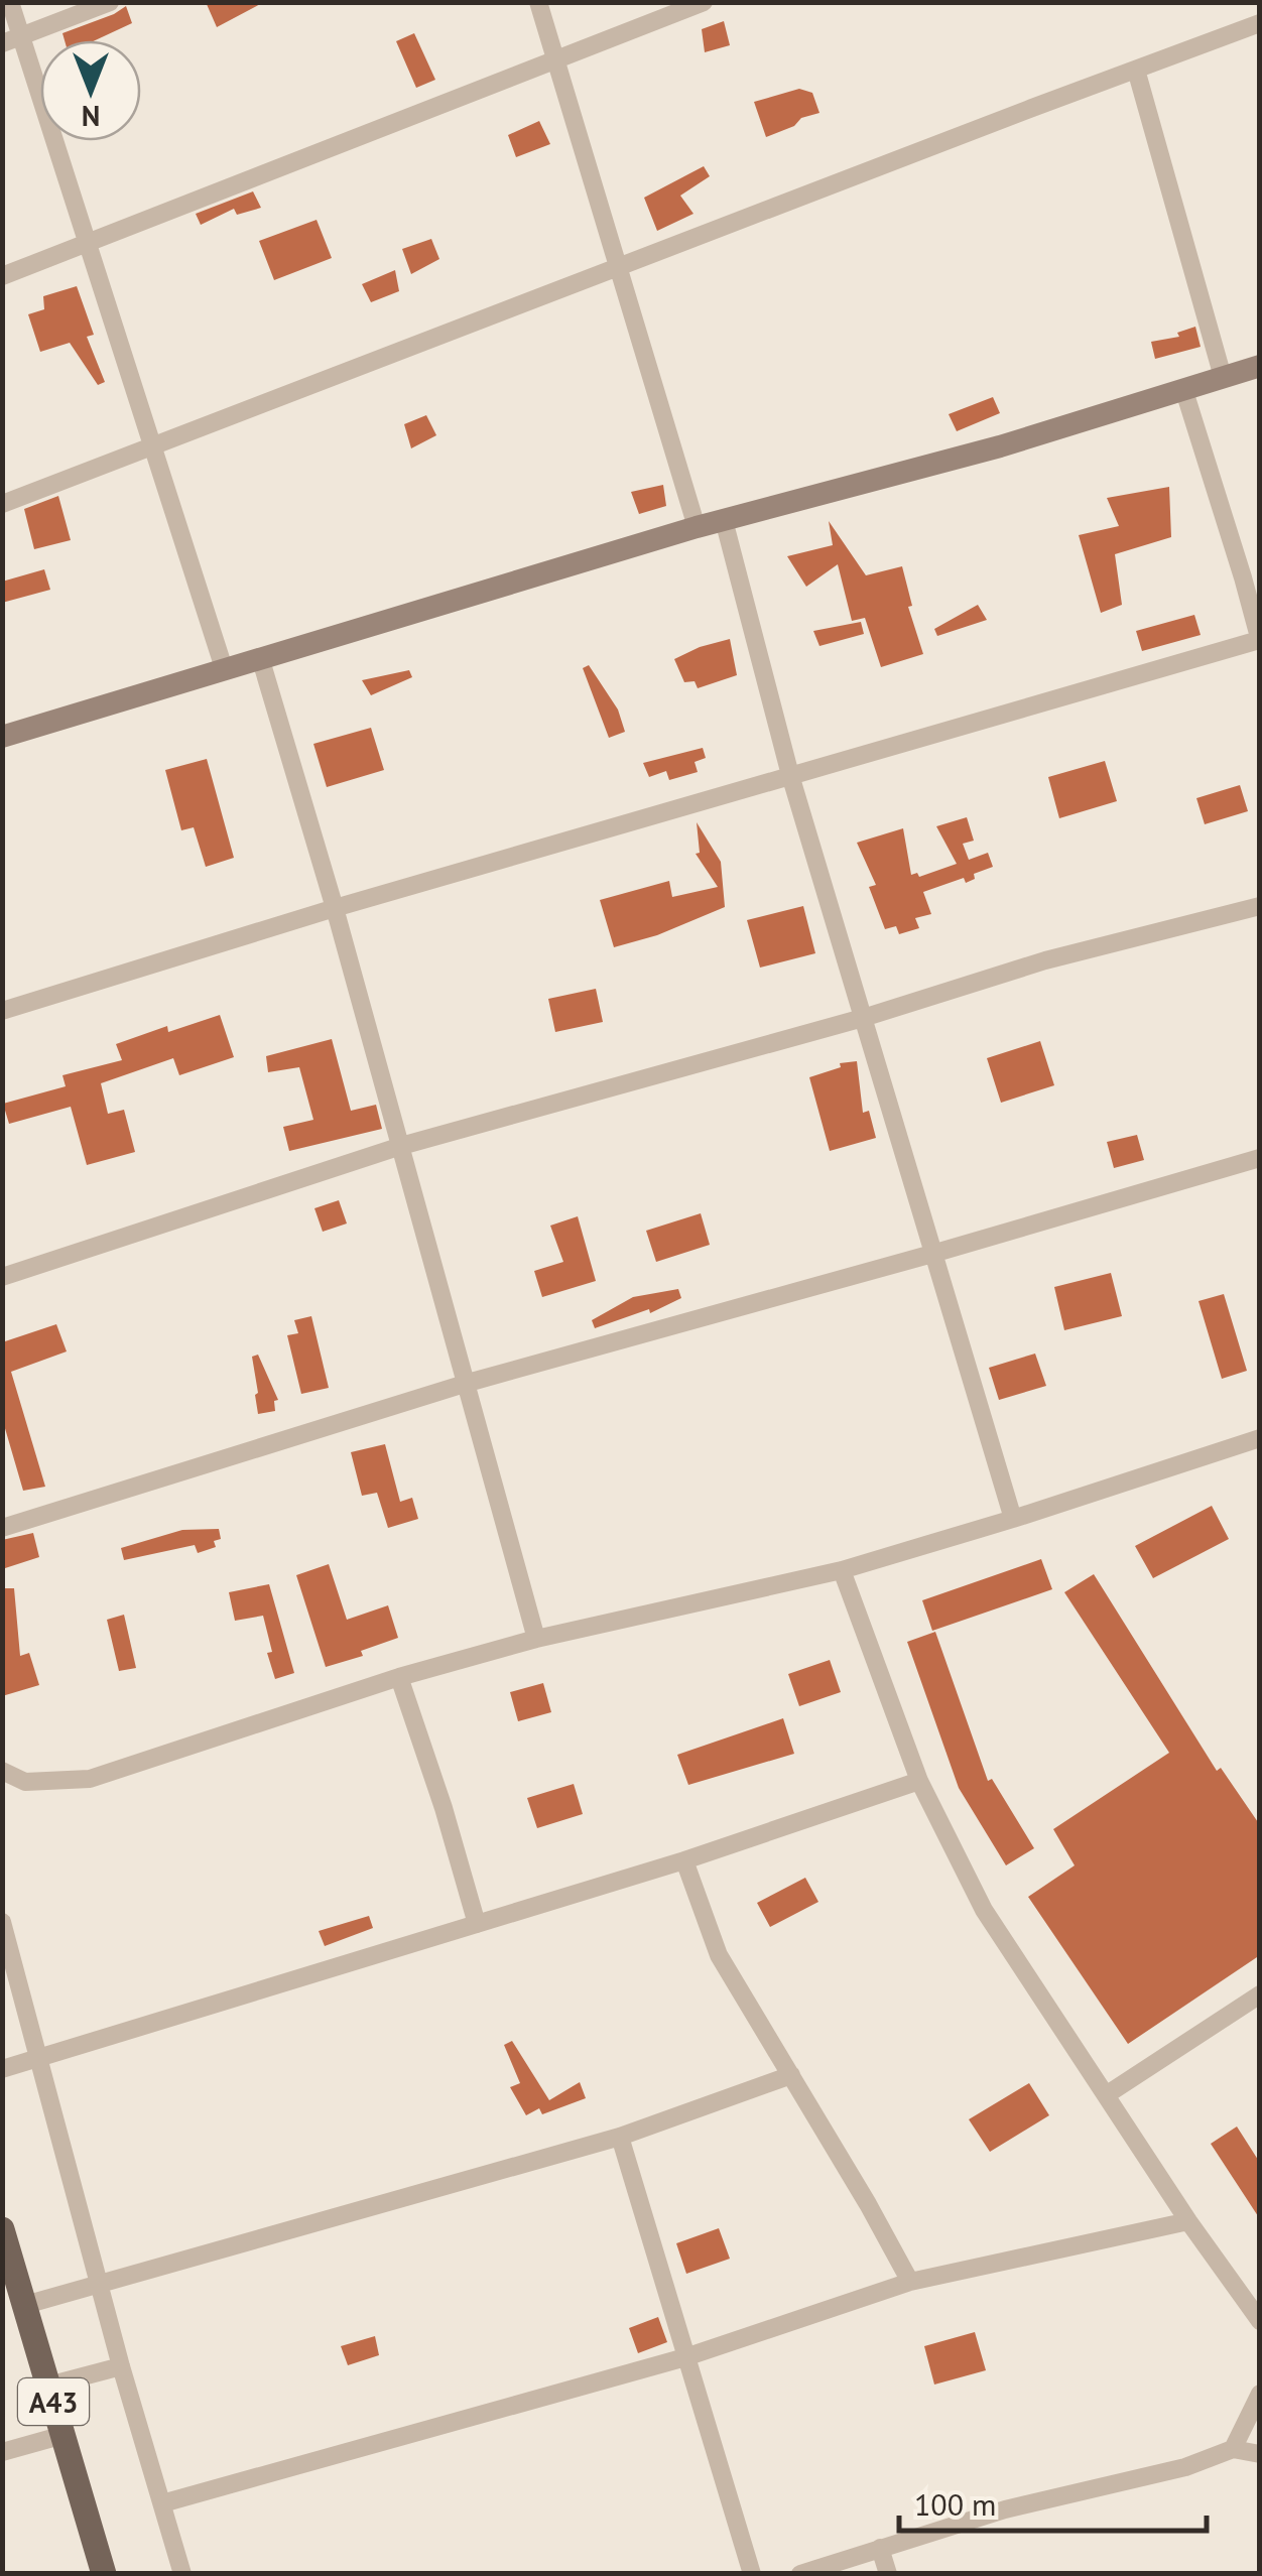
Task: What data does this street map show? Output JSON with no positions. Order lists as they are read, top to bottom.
{
  "streets": {
    "main road": ["A43"]
  },
  "scale_bar": "100 m",
  "north": "bottom"
}
